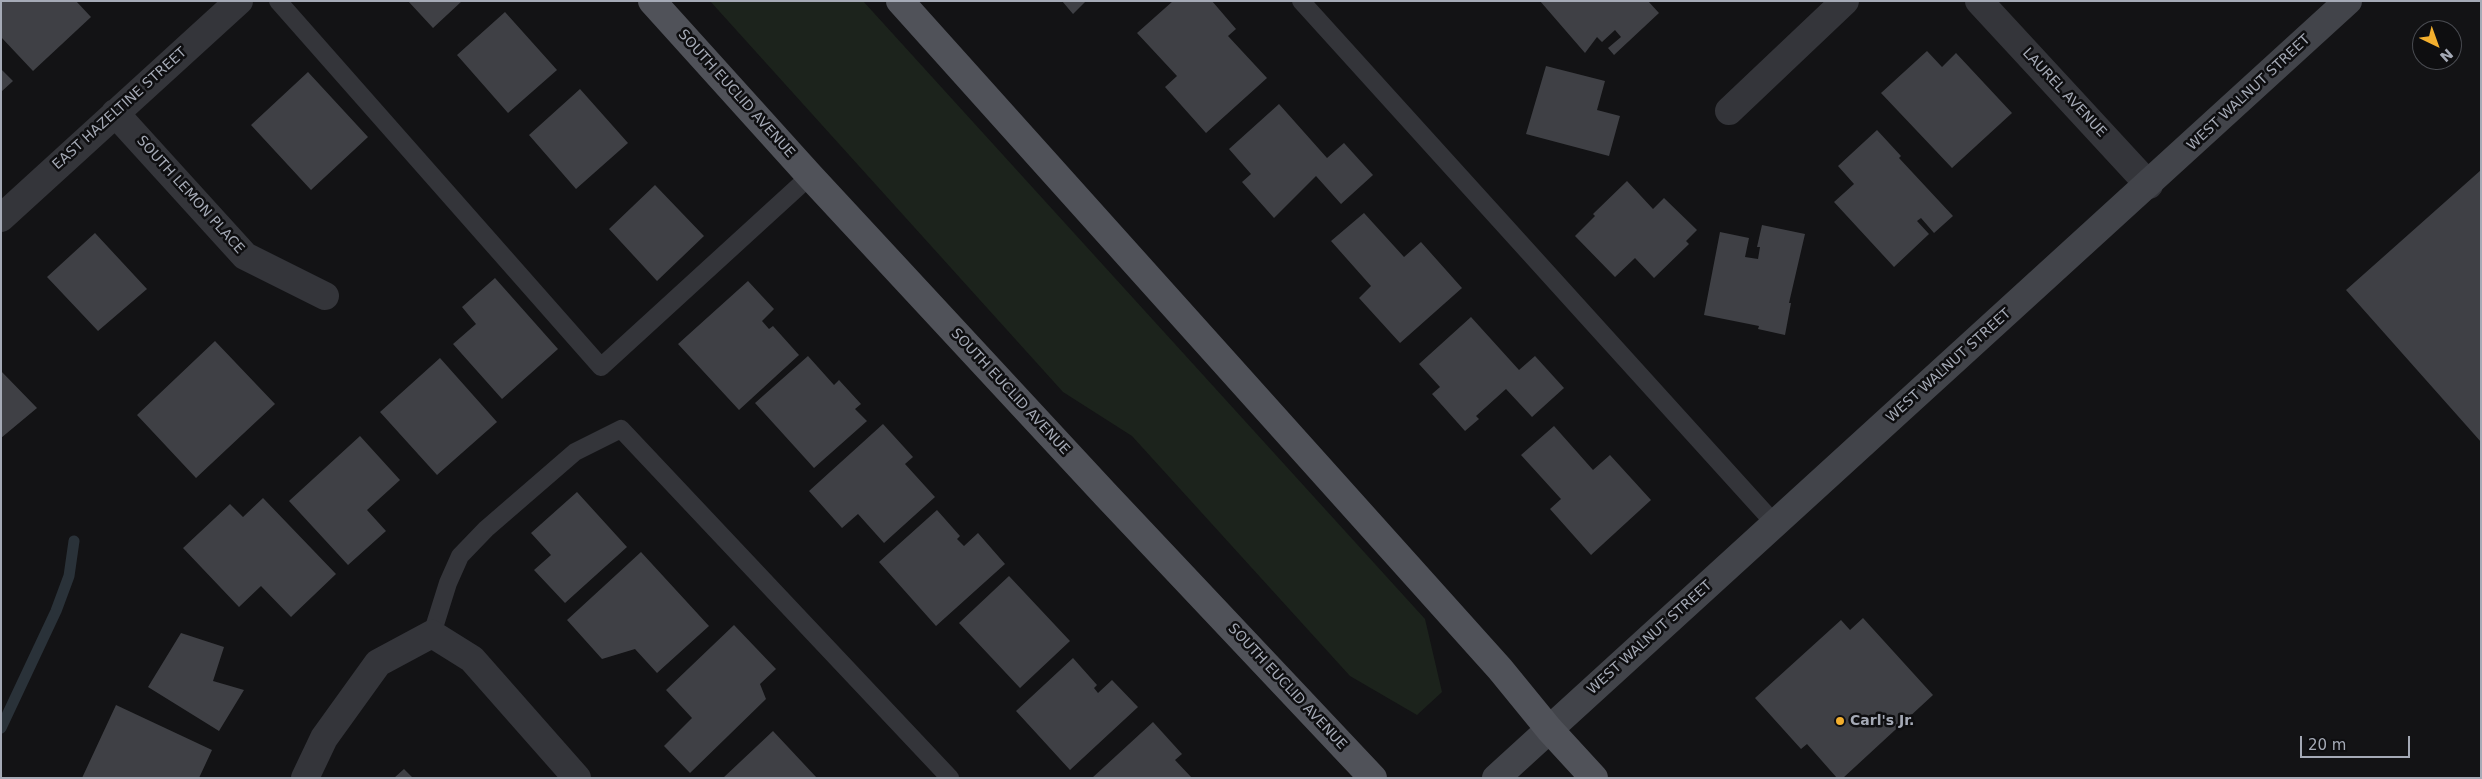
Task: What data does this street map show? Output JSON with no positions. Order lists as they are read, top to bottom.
{
  "streets": {
    "main road": ["SOUTH EUCLID AVENUE"],
    "street": [
      "LAUREL AVENUE",
      "WEST WALNUT STREET",
      "EAST HAZELTINE STREET",
      "SOUTH LEMON PLACE"
    ]
  },
  "crossings": [
    ["LAUREL AVENUE", "WEST WALNUT STREET"],
    ["EAST HAZELTINE STREET", "SOUTH LEMON PLACE"]
  ],
  "places": ["Carl's Jr."],
  "scale_bar": "20 m",
  "north": "bottom right"
}
